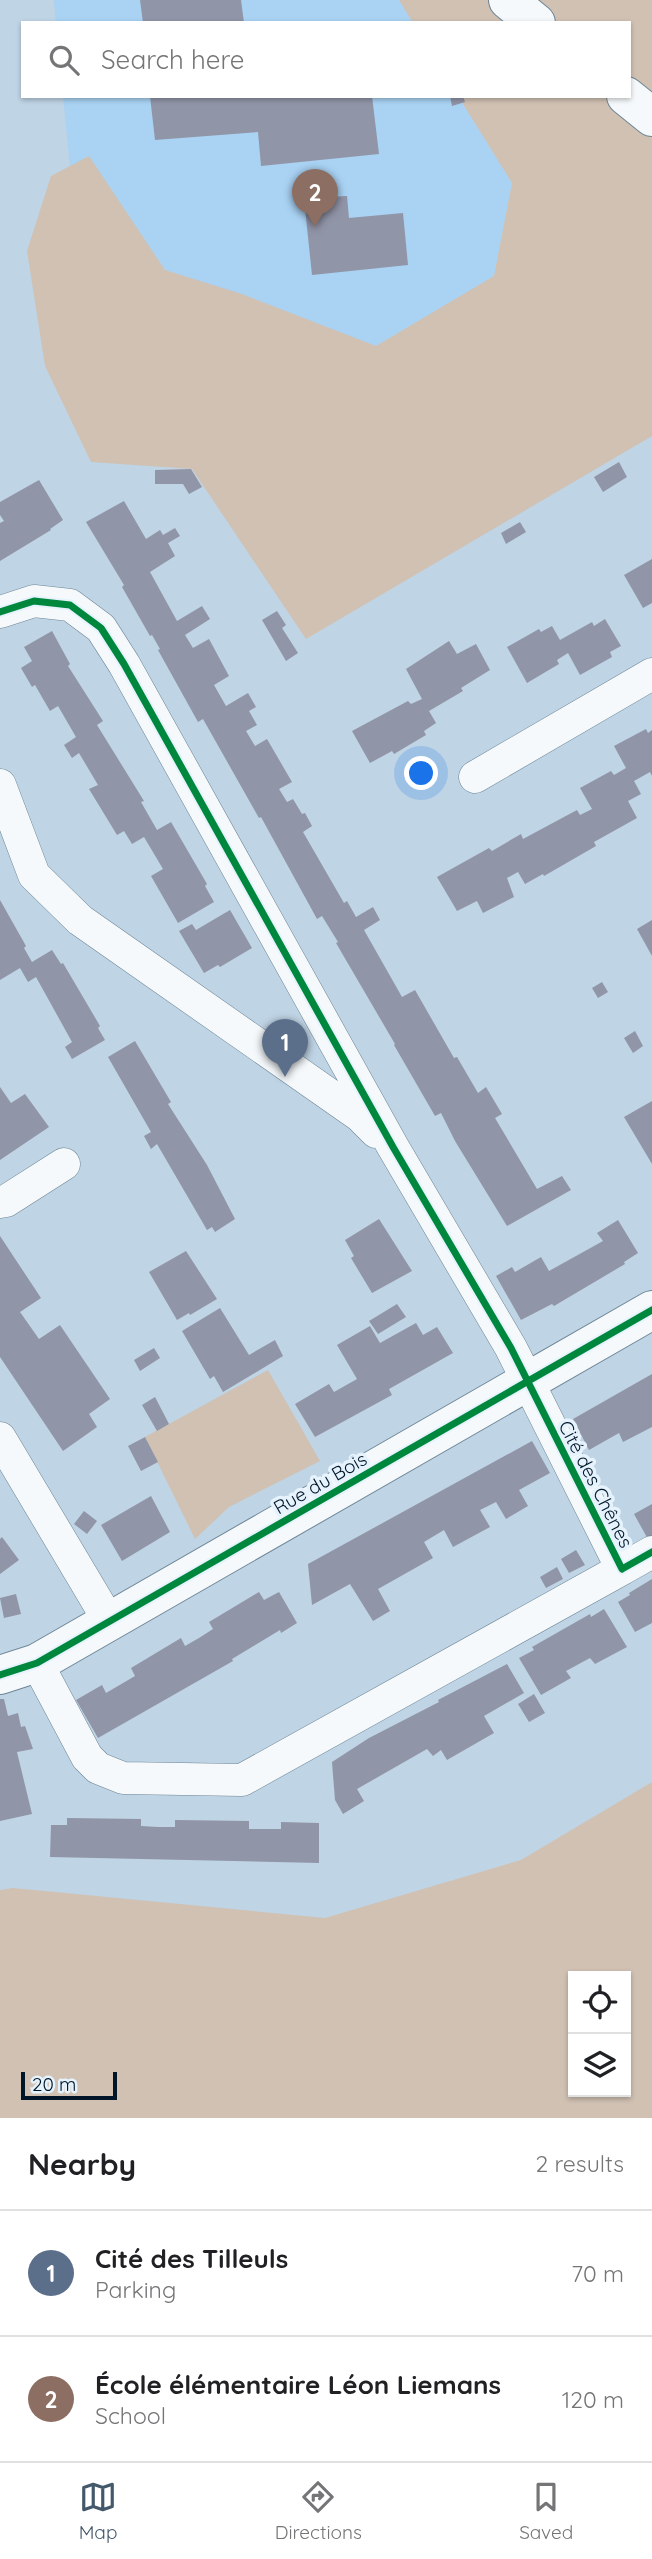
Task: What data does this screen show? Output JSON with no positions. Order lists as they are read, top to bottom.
{
  "streets": {
    "street": ["Rue du Bois", "Cité des Chênes"]
  },
  "crossings": [
    ["Rue du Bois", "Cité des Chênes"]
  ],
  "scale_bar": "20 m",
  "page": {
    "search": "Search here",
    "pins": ["2", "1"],
    "scale": "20 m",
    "heading": ["Nearby", "2 results"],
    "list": [
      {
        "mark": "1",
        "name": "Cité des Tilleuls",
        "note": "Parking",
        "value": "70 m"
      },
      {
        "mark": "2",
        "name": "École élémentaire Léon Liemans",
        "note": "School",
        "value": "120 m"
      }
    ],
    "nav": ["Map", "Directions", "Saved"]
  }
}
